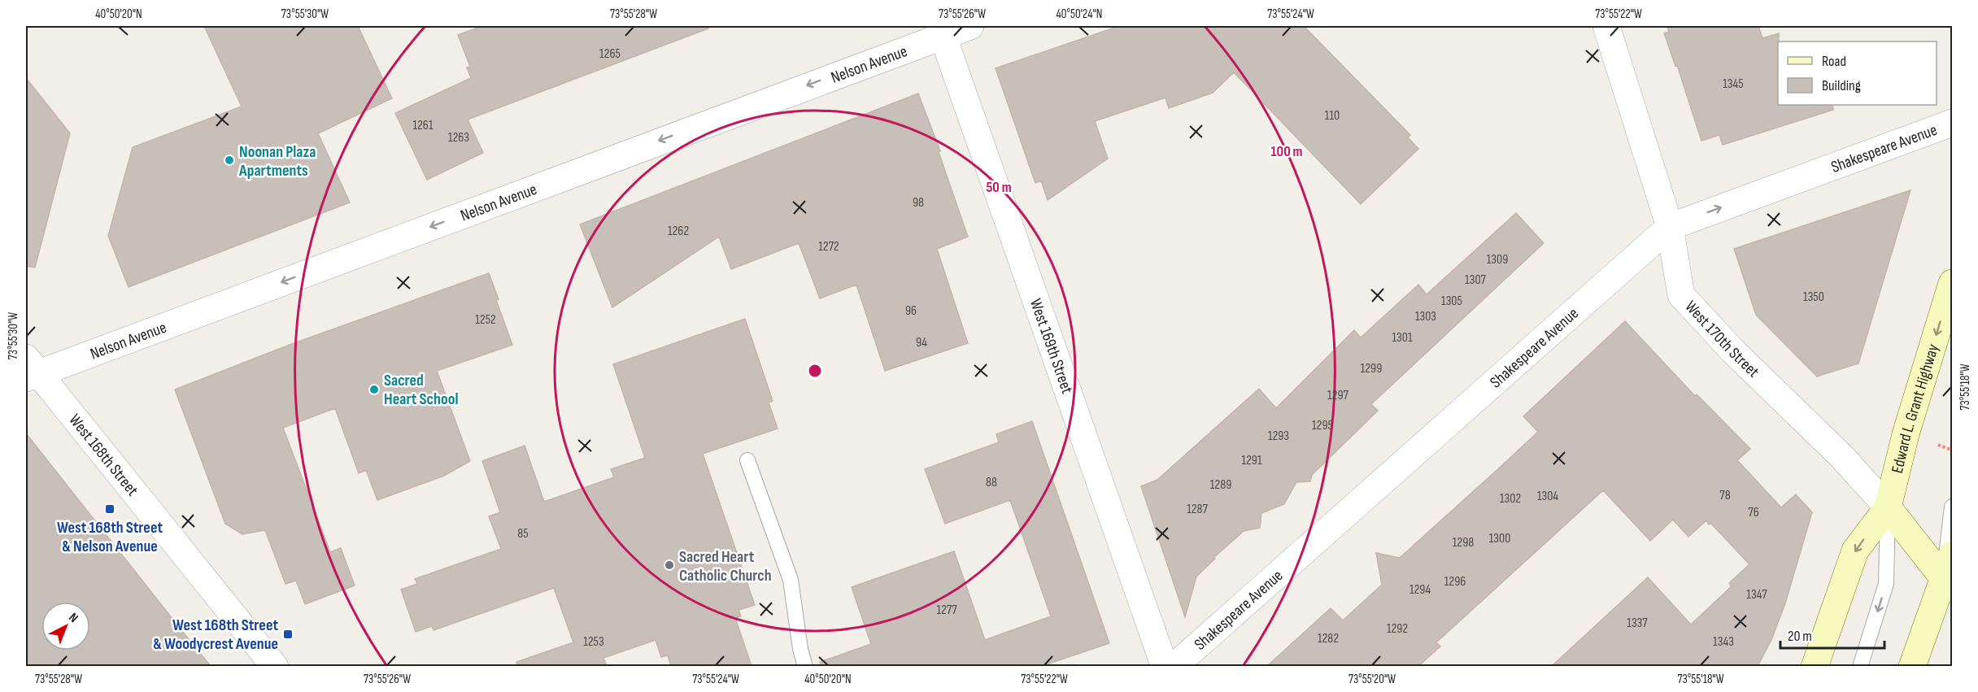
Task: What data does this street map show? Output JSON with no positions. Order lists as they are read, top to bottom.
{
  "streets": {
    "main road": ["West 170th Street", "Edward L. Grant Highway"],
    "street": [
      "Nelson Avenue",
      "Shakespeare Avenue",
      "West 169th Street",
      "West 168th Street"
    ]
  },
  "crossings": [
    ["Nelson Avenue", "West 169th Street"],
    ["Nelson Avenue", "West 168th Street"],
    ["Shakespeare Avenue", "West 170th Street"],
    ["West 170th Street", "Edward L. Grant Highway"]
  ],
  "one_way": ["Nelson Avenue", "Edward L. Grant Highway"],
  "places": {
    "other": ["Noonan Plaza Apartments", "Sacred Heart School", "Sacred Heart Catholic Church"],
    "transit": ["West 168th Street & Nelson Avenue", "West 168th Street & Woodycrest Avenue"]
  },
  "house_numbers": [
    "1265",
    "1345",
    "110",
    "1261",
    "1263",
    "98",
    "1262",
    "1272",
    "1309",
    "1307",
    "1350",
    "1305",
    "96",
    "1303",
    "1252",
    "1301",
    "94",
    "1299",
    "1297",
    "1295",
    "1293",
    "1291",
    "88",
    "1289",
    "78",
    "1304",
    "1302",
    "1287",
    "76",
    "85",
    "1300",
    "1298",
    "1296",
    "1294",
    "1347",
    "1277",
    "1337",
    "1292",
    "1282",
    "1253",
    "1343"
  ],
  "legend": ["Road", "Building"],
  "scale_bar": "20 m",
  "north": "top right",
  "coordinates": [
    "40°50'20\"N",
    "73°55'30\"W",
    "73°55'28\"W",
    "73°55'26\"W",
    "40°50'24\"N",
    "73°55'24\"W",
    "73°55'22\"W",
    "73°55'18\"W",
    "73°55'20\"W"
  ],
  "rings": ["100 m", "50 m"]
}
